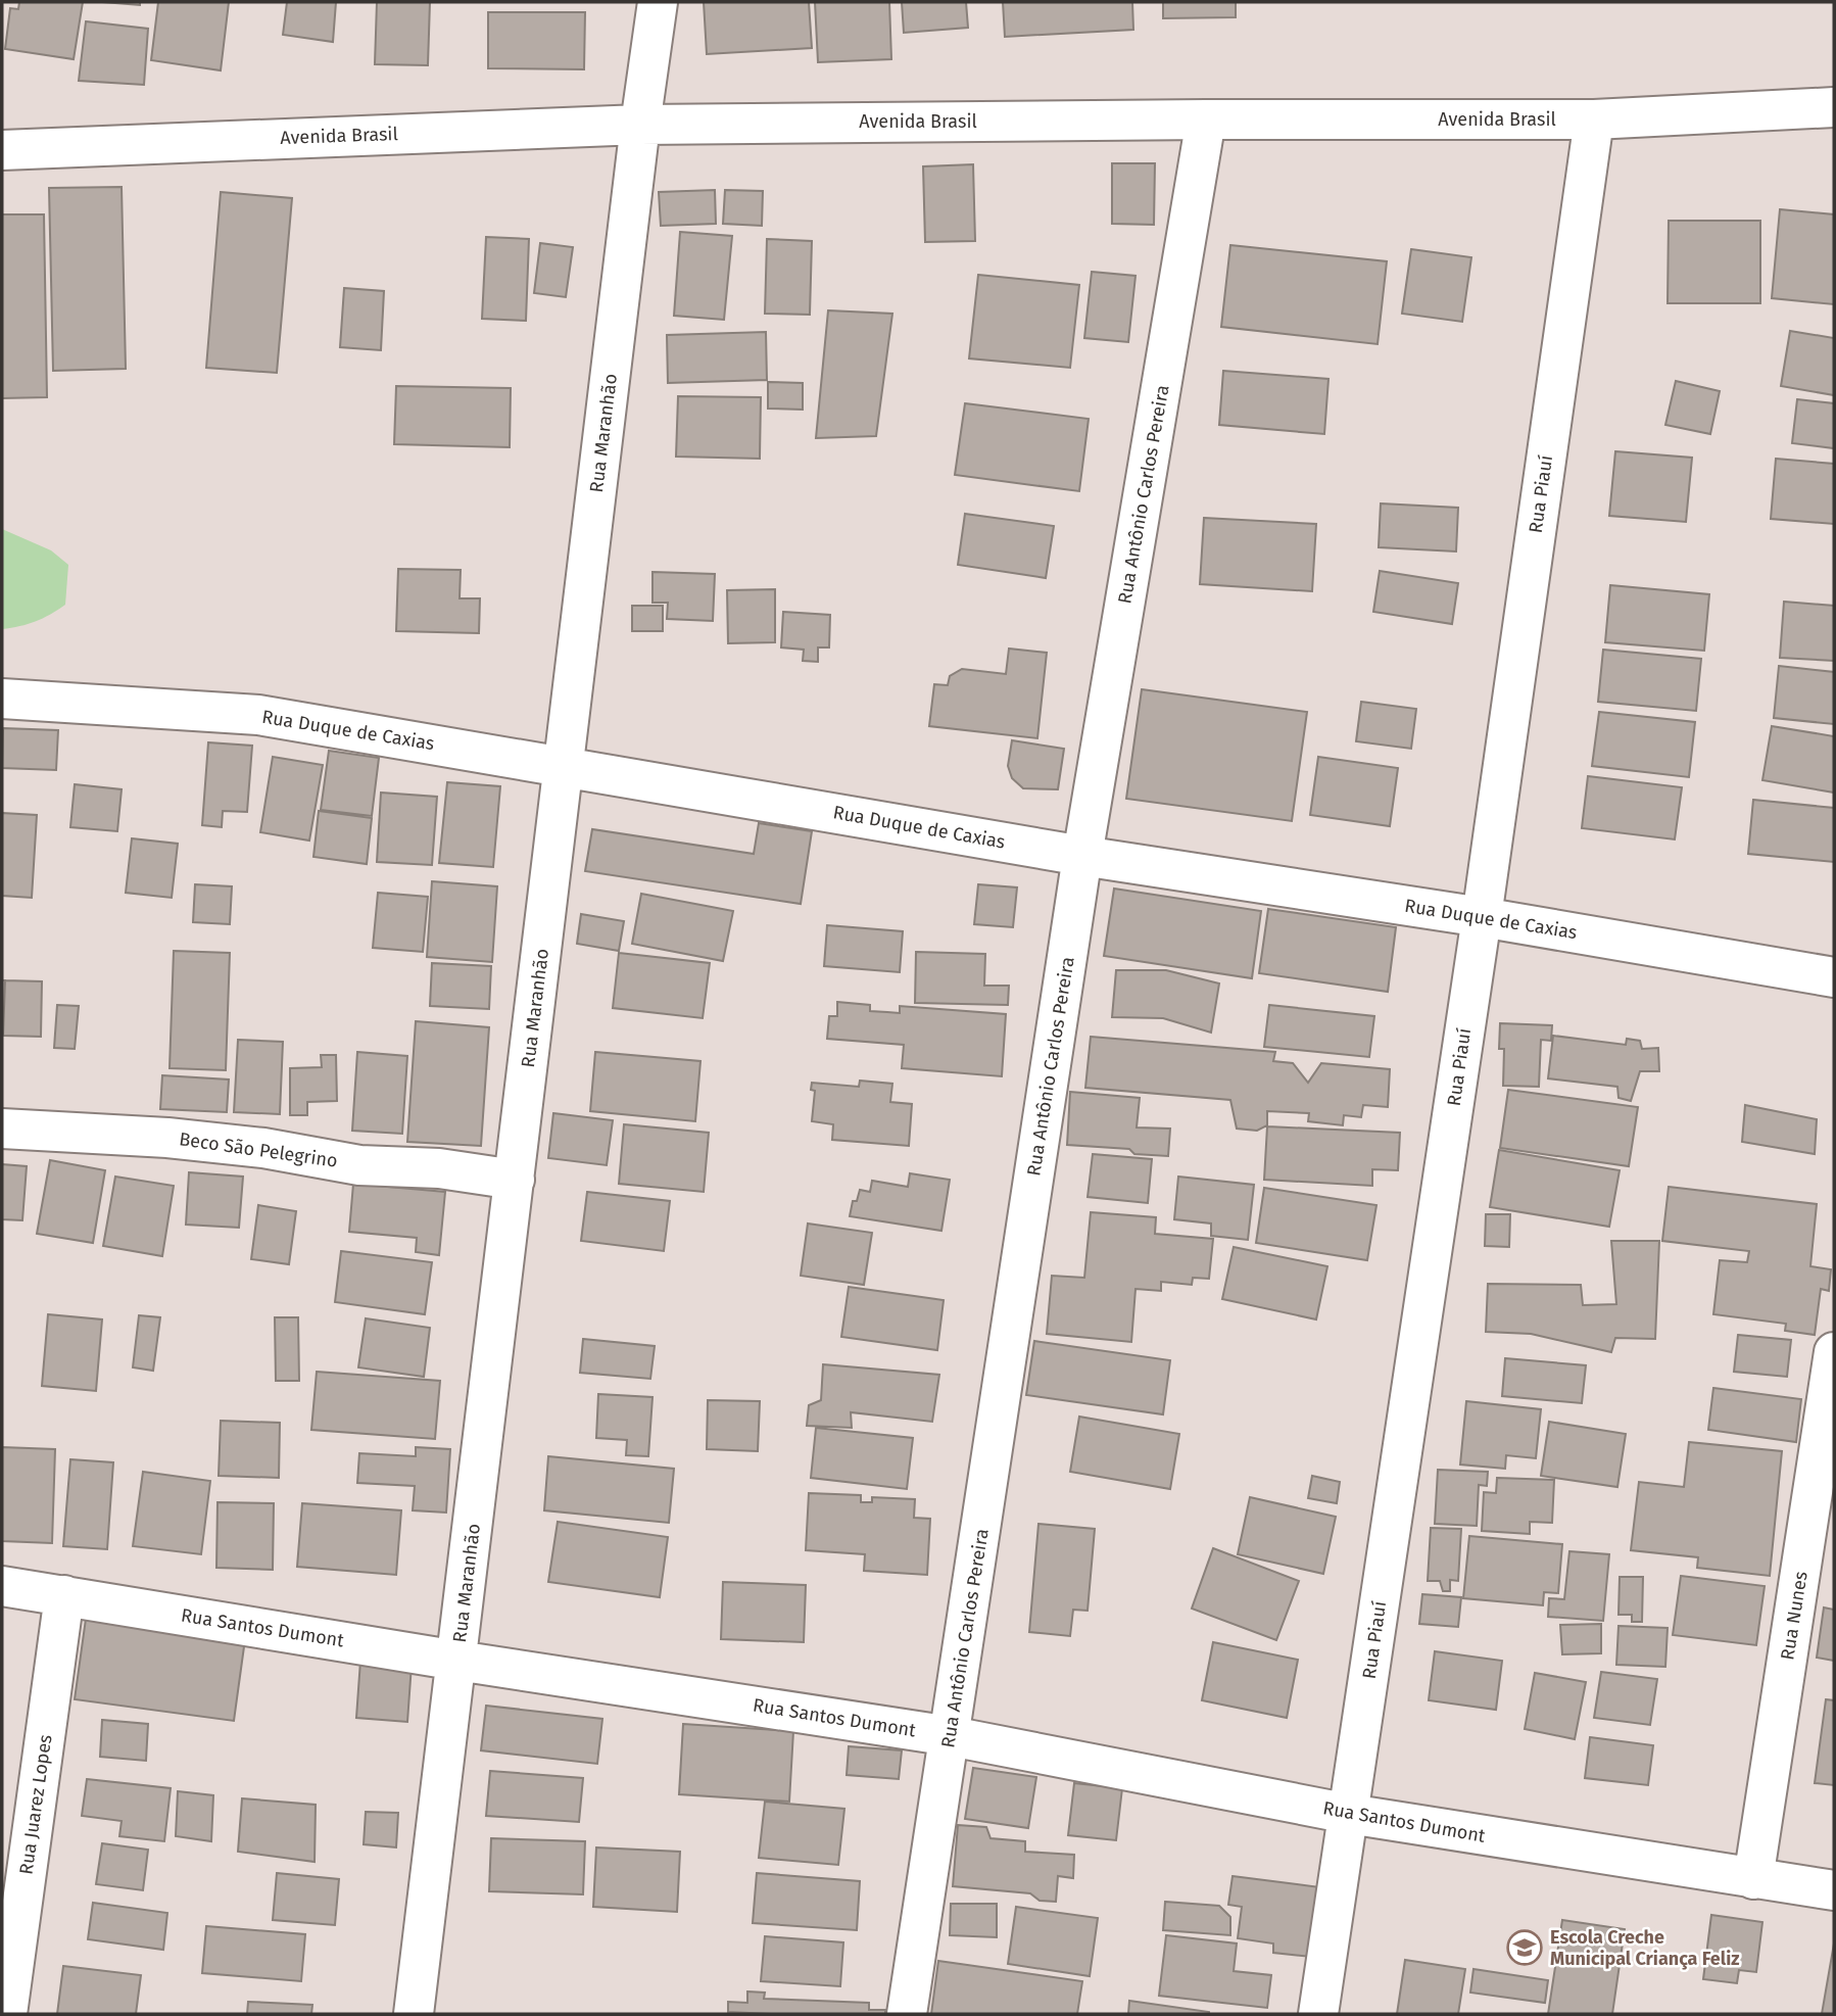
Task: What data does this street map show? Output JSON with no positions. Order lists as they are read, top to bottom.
{
  "streets": {
    "street": [
      "Avenida Brasil",
      "Rua Maranhão",
      "Rua Antônio Carlos Pereira",
      "Rua Piauí",
      "Rua Duque de Caxias",
      "Beco São Pelegrino",
      "Rua Nunes",
      "Rua Santos Dumont",
      "Rua Juarez Lopes"
    ]
  },
  "crossings": [
    ["Avenida Brasil", "Rua Maranhão"],
    ["Avenida Brasil", "Rua Antônio Carlos Pereira"],
    ["Avenida Brasil", "Rua Piauí"],
    ["Rua Maranhão", "Rua Duque de Caxias"],
    ["Rua Maranhão", "Beco São Pelegrino"],
    ["Rua Maranhão", "Rua Santos Dumont"],
    ["Rua Antônio Carlos Pereira", "Rua Duque de Caxias"],
    ["Rua Antônio Carlos Pereira", "Rua Santos Dumont"],
    ["Rua Piauí", "Rua Duque de Caxias"],
    ["Rua Piauí", "Rua Santos Dumont"],
    ["Rua Nunes", "Rua Santos Dumont"],
    ["Rua Santos Dumont", "Rua Juarez Lopes"]
  ],
  "places": {
    "school or university": ["Escola Creche Municipal Criança Feliz"]
  }
}
